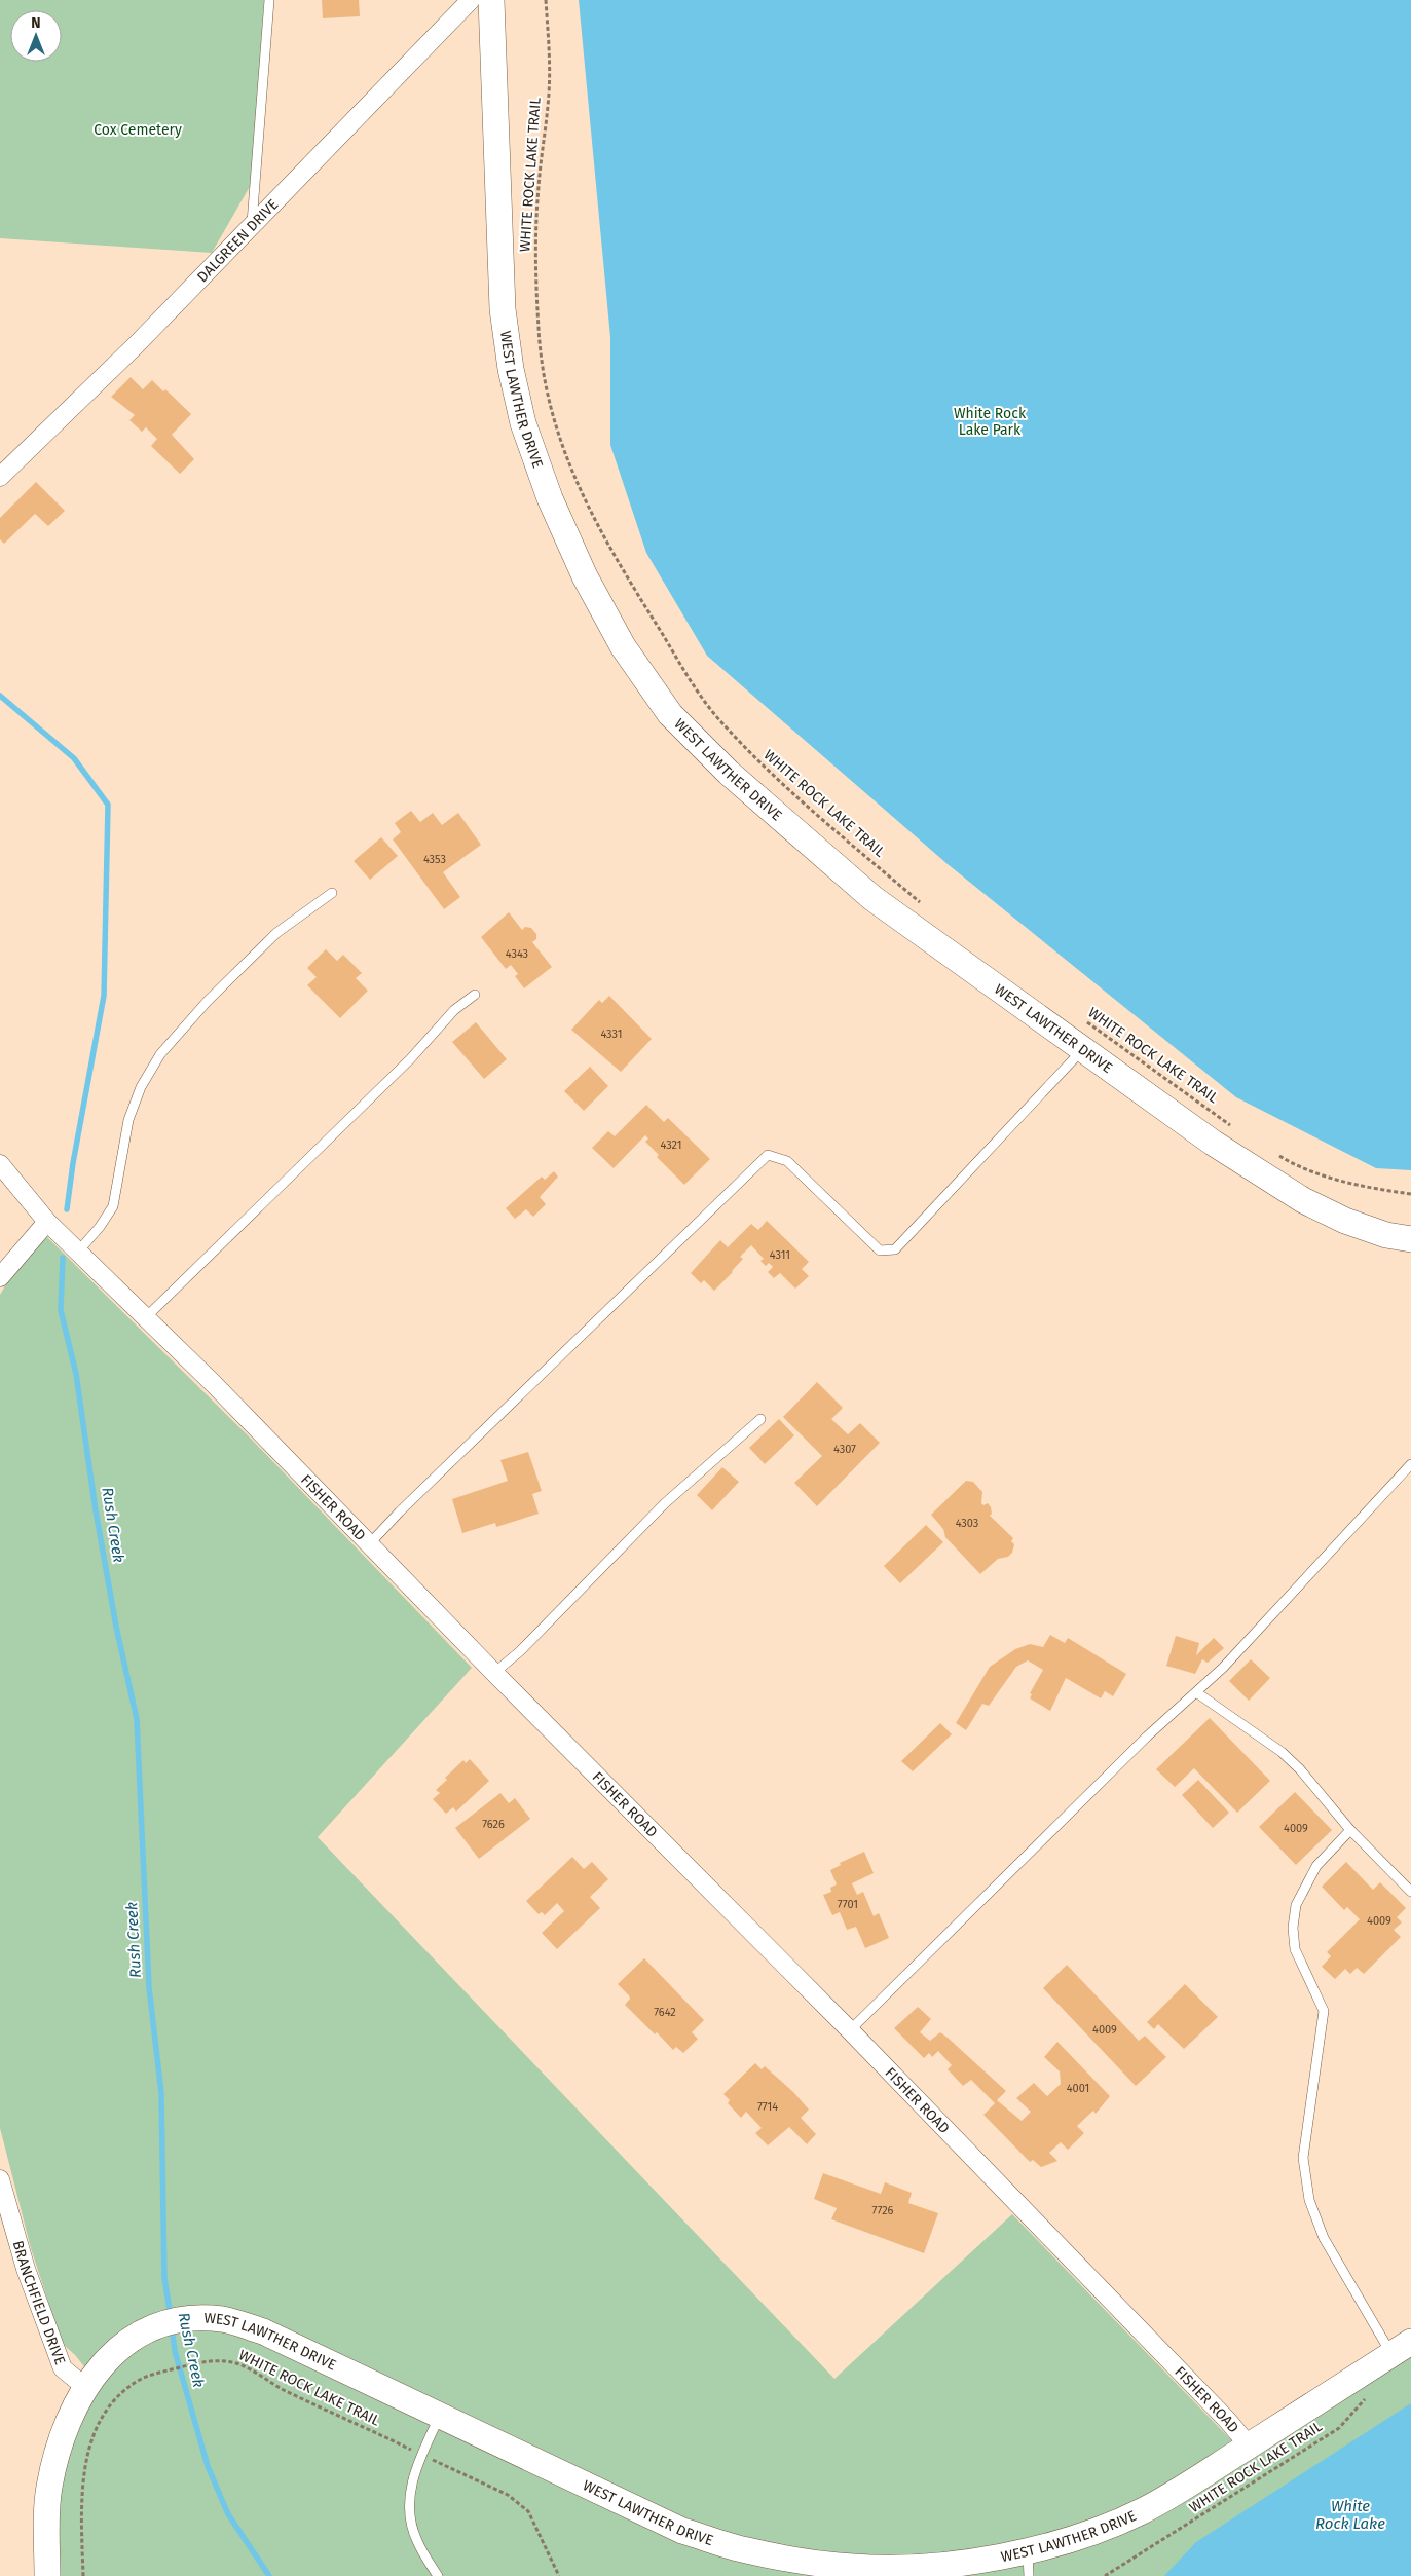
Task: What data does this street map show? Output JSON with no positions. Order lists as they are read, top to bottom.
{
  "streets": {
    "street": [
      "DALGREEN DRIVE",
      "WEST LAWTHER DRIVE",
      "FISHER ROAD",
      "BRANCHFIELD DRIVE"
    ],
    "path": ["WHITE ROCK LAKE TRAIL"]
  },
  "crossings": [
    ["WEST LAWTHER DRIVE", "FISHER ROAD"],
    ["WEST LAWTHER DRIVE", "BRANCHFIELD DRIVE"]
  ],
  "water": ["Rush Creek", "White Rock Lake"],
  "parks": ["Cox Cemetery", "White Rock Lake Park"],
  "house_numbers": [
    "4353",
    "4343",
    "4331",
    "4321",
    "4311",
    "4307",
    "4303",
    "7626",
    "4009",
    "7701",
    "4009",
    "7642",
    "4009",
    "4001",
    "7714",
    "7726"
  ],
  "north": "top"
}
